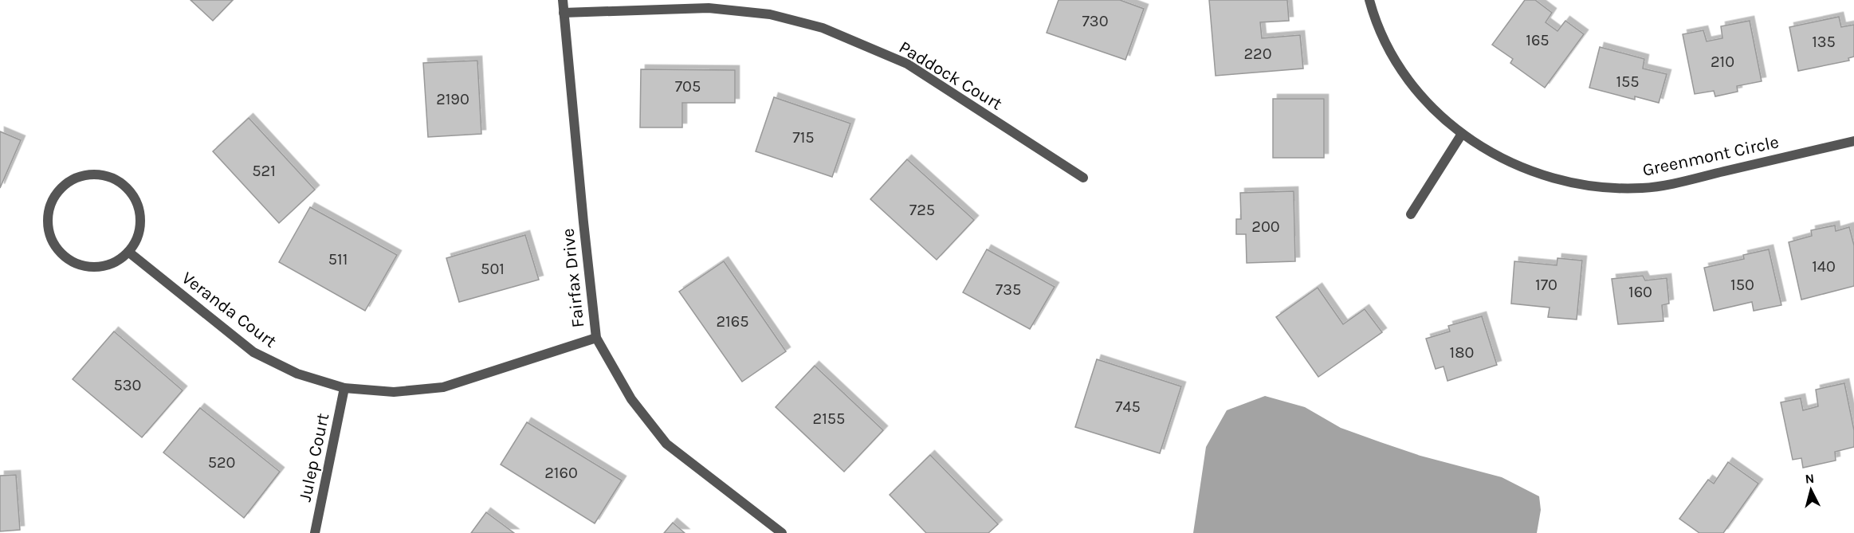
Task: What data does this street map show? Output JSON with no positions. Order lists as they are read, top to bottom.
{
  "streets": {
    "street": [
      "Paddock Court",
      "Greenmont Circle",
      "Fairfax Drive",
      "Veranda Court",
      "Julep Court"
    ]
  },
  "crossings": [
    ["Paddock Court", "Fairfax Drive"],
    ["Fairfax Drive", "Veranda Court"],
    ["Veranda Court", "Julep Court"]
  ],
  "house_numbers": [
    "730",
    "165",
    "135",
    "220",
    "210",
    "155",
    "705",
    "2190",
    "715",
    "521",
    "725",
    "200",
    "511",
    "140",
    "501",
    "170",
    "150",
    "735",
    "160",
    "2165",
    "180",
    "530",
    "745",
    "2155",
    "520",
    "2160"
  ],
  "north": "top"
}
